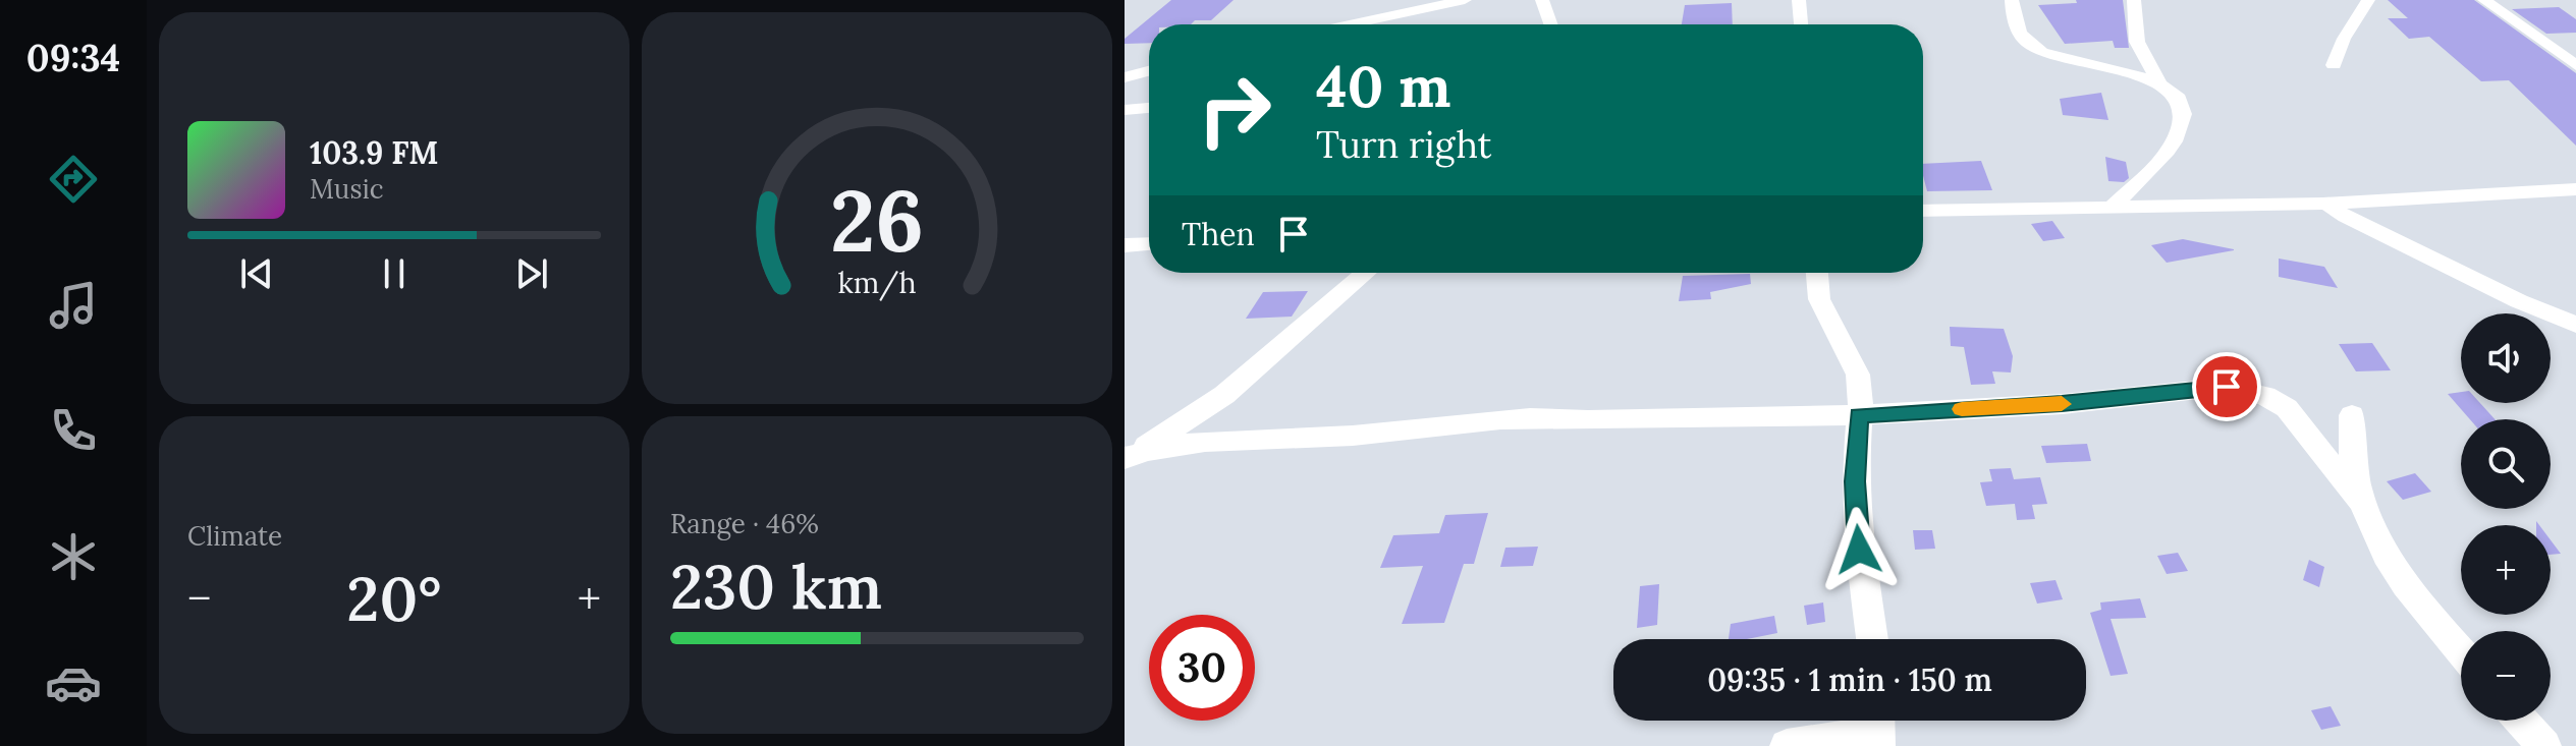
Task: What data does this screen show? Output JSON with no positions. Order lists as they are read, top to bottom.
{
  "page": {
    "tabs": "09:34",
    "turn": ["40 m", "Turn right"],
    "song": ["103.9 FM", "Music"],
    "then": "Then",
    "map_buttons": ["+", "−"],
    "tile": [
      "Climate",
      ["Range · 46%", "230 km"]
    ],
    "heat": ["−", "20°", "+"],
    "limit": "30",
    "trip": "09:35 · 1 min · 150 m",
    "gauge": ["26", "km/h"]
  }
}
